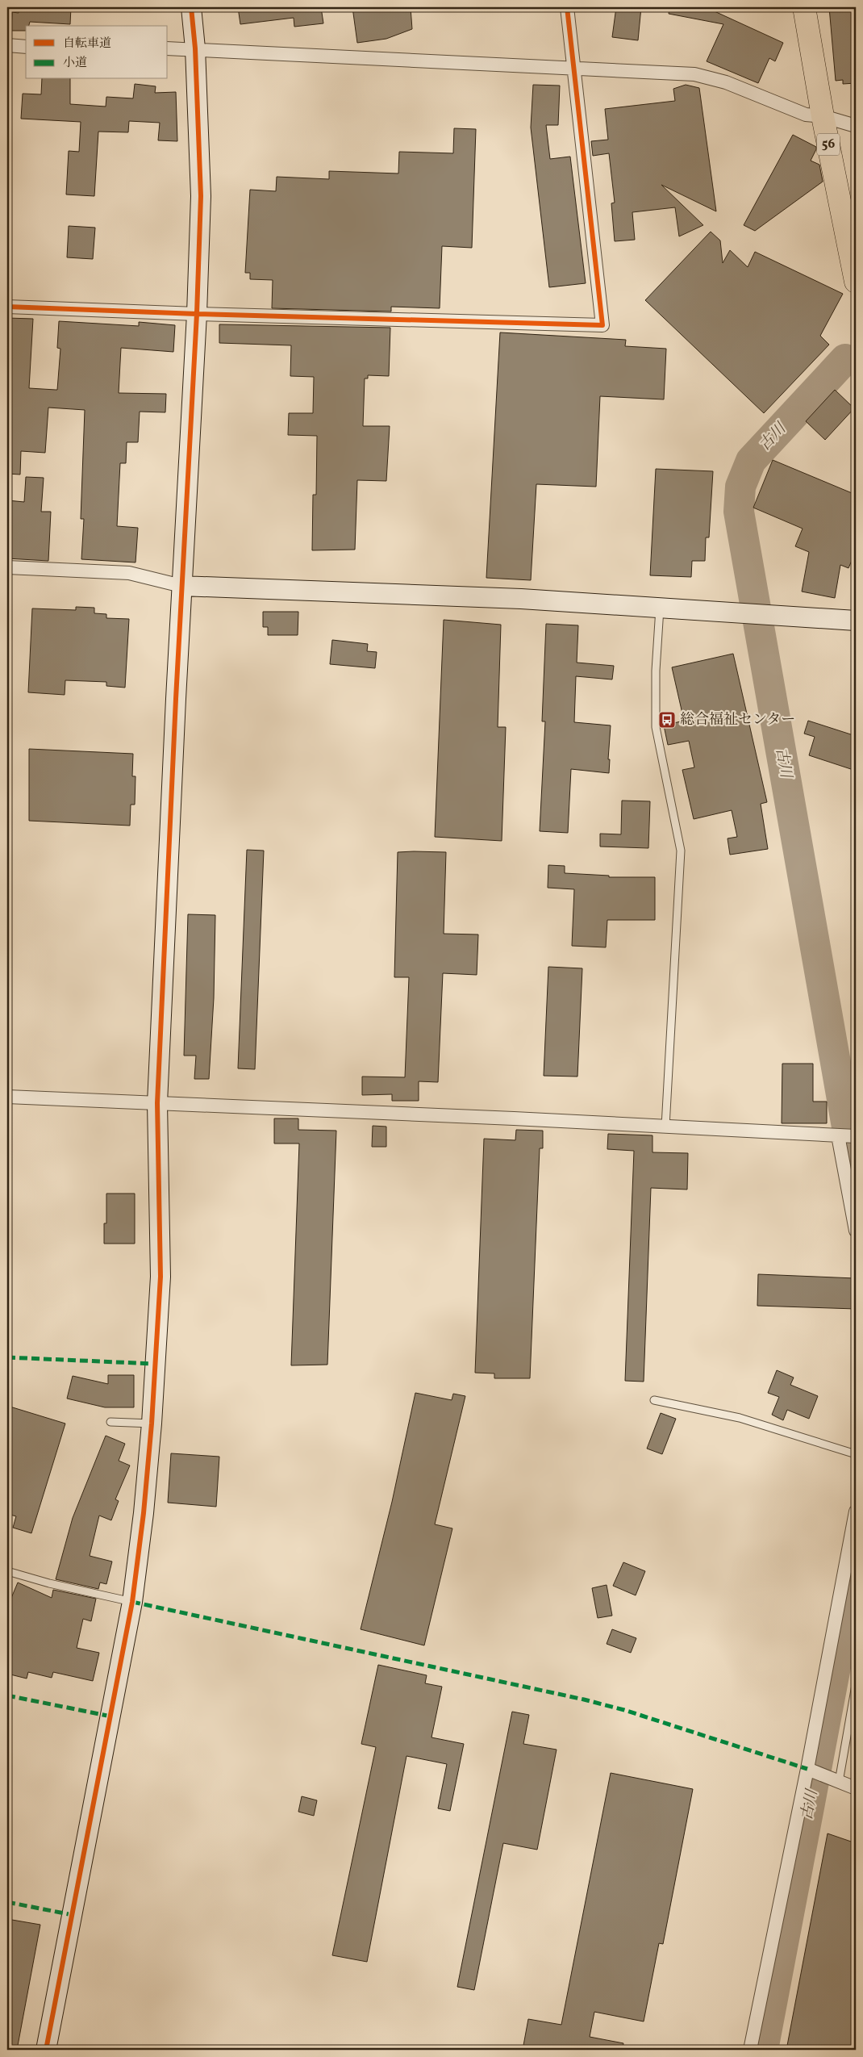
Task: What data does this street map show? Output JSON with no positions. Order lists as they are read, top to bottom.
{
  "streets": {
    "highway": ["56"]
  },
  "water": ["古川"],
  "places": {
    "bus stop": ["総合福祉センター"]
  },
  "legend": ["自転車道", "小道"]
}
